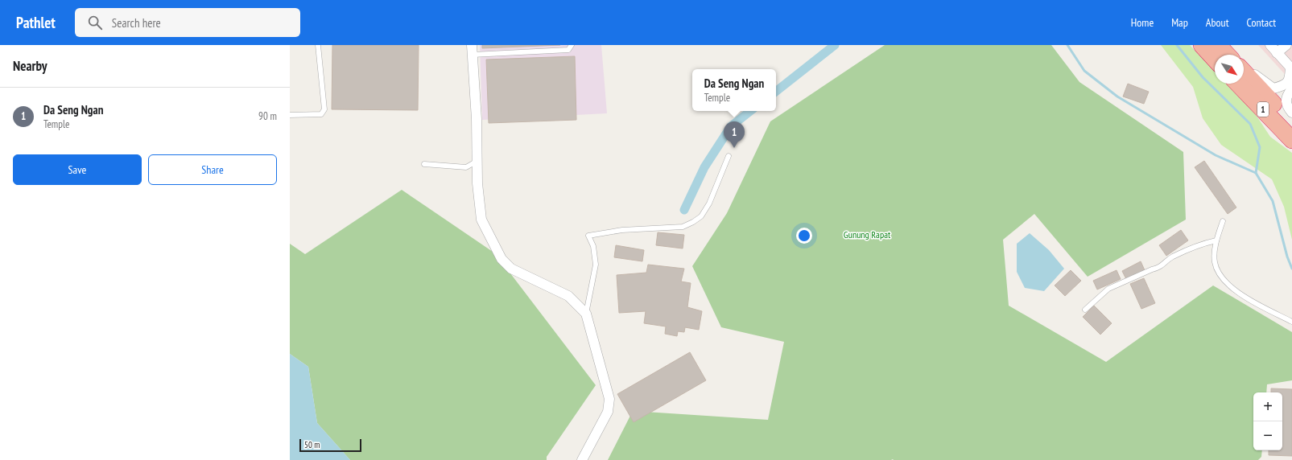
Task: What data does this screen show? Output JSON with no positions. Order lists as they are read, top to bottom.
{
  "streets": {
    "highway": ["1"]
  },
  "parks": ["Gunung Rapat"],
  "scale_bar": "50 m",
  "north": "bottom right",
  "page": {
    "header": "Pathlet",
    "search": "Search here",
    "nav": [
      "Home",
      "Map",
      "About",
      "Contact"
    ],
    "heading": "Nearby",
    "popup": ["Da Seng Ngan", "Temple"],
    "list": [
      {
        "mark": "1",
        "name": "Da Seng Ngan",
        "note": "Temple",
        "value": "90 m"
      }
    ],
    "pins": "1",
    "buttons": ["Save", "Share"],
    "map_buttons": ["+", "−"],
    "scale": "50 m"
  }
}
